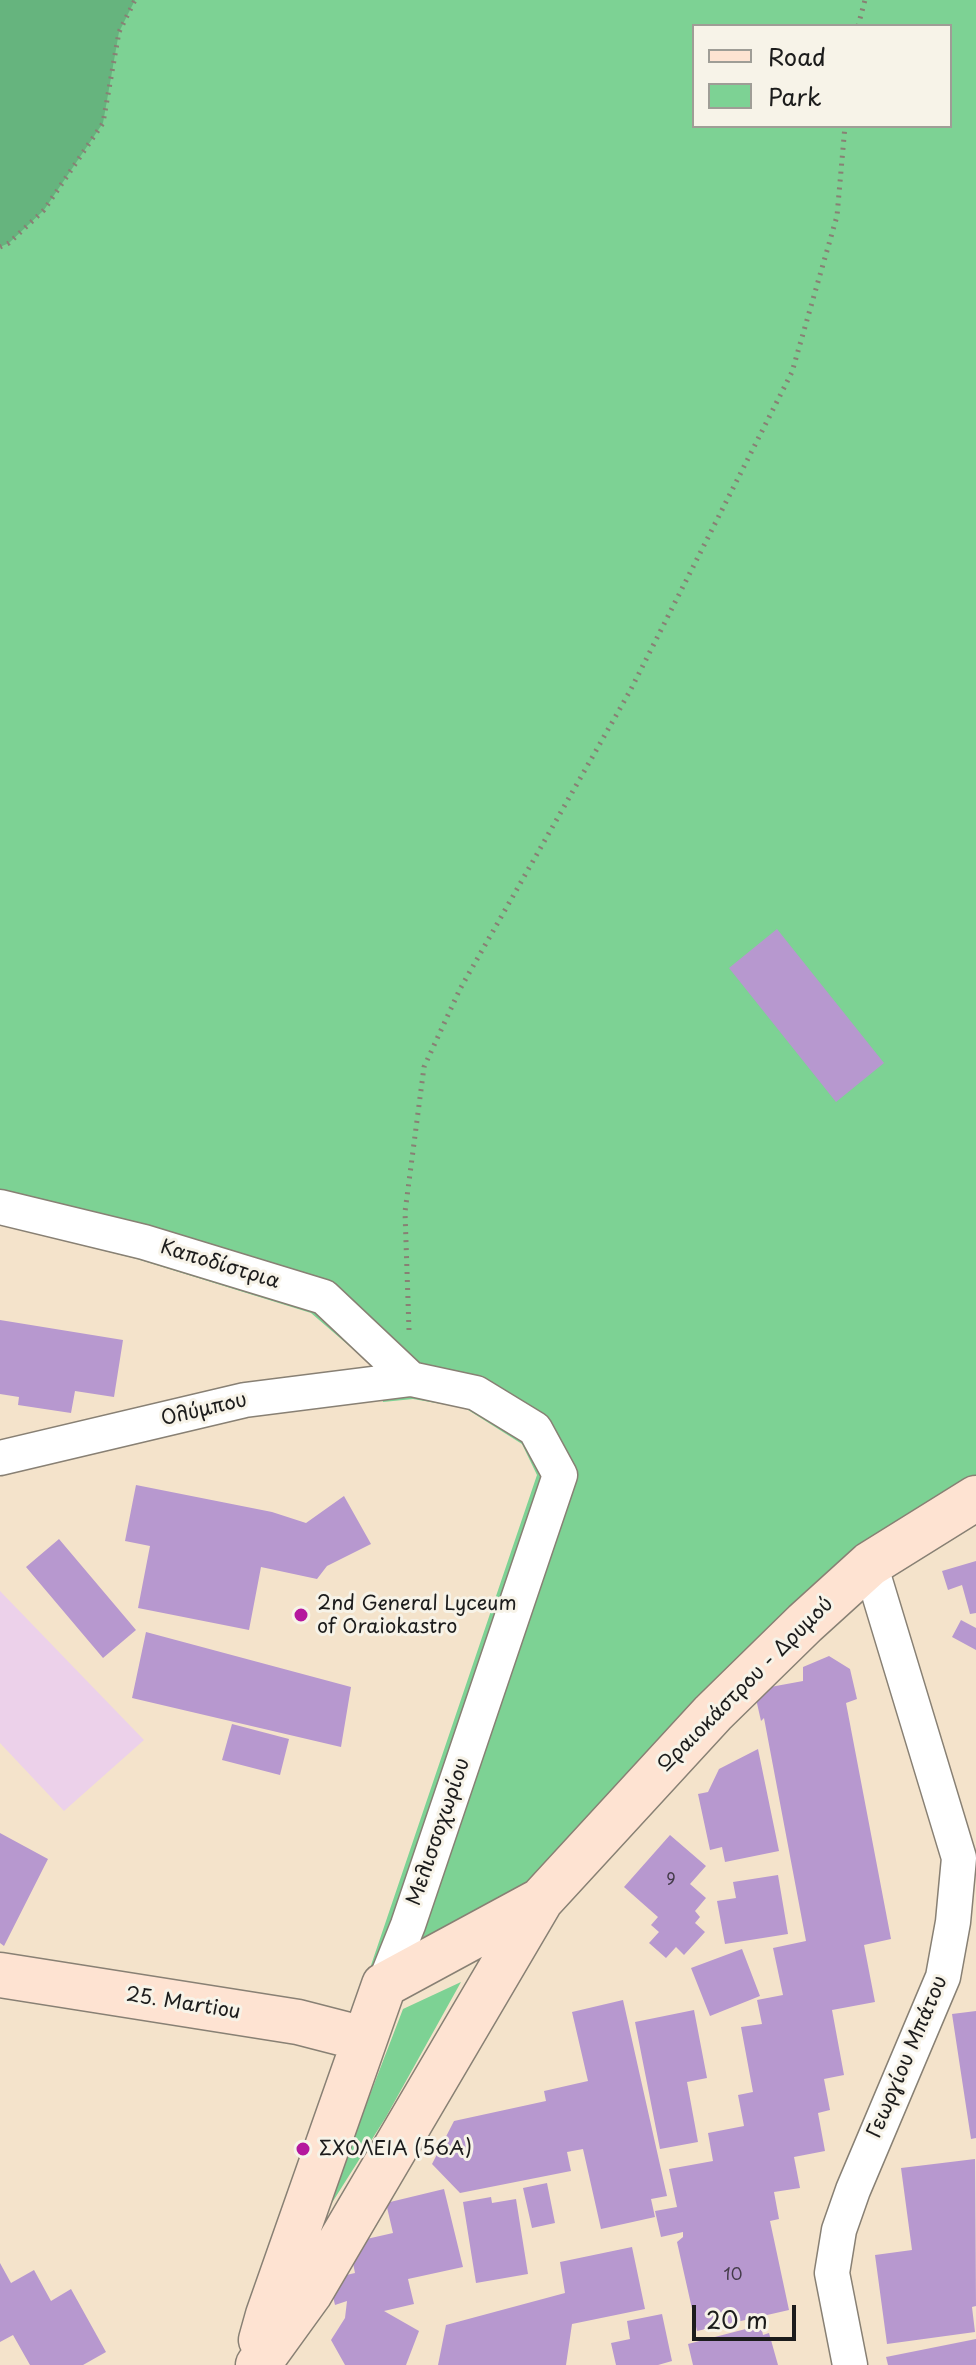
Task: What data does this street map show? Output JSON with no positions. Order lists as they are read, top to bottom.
{
  "streets": {
    "main road": ["Ωραιοκάστρου - Δρυμού", "Μελισσοχωρίου", "25. Martiou"],
    "street": ["Καποδίστρια", "Ολύμπου", "Γεωργίου Μπάτου"]
  },
  "crossings": [
    ["Καποδίστρια", "Ολύμπου"],
    ["Καποδίστρια", "Μελισσοχωρίου"],
    ["Ολύμπου", "Μελισσοχωρίου"],
    ["Ωραιοκάστρου - Δρυμού", "Γεωργίου Μπάτου"],
    ["Μελισσοχωρίου", "25. Martiou"]
  ],
  "places": ["2nd General Lyceum of Oraiokastro", "ΣΧΟΛΕΙΑ (56Α)"],
  "house_numbers": ["9", "10"],
  "legend": ["Road", "Park"],
  "scale_bar": "20 m"
}
